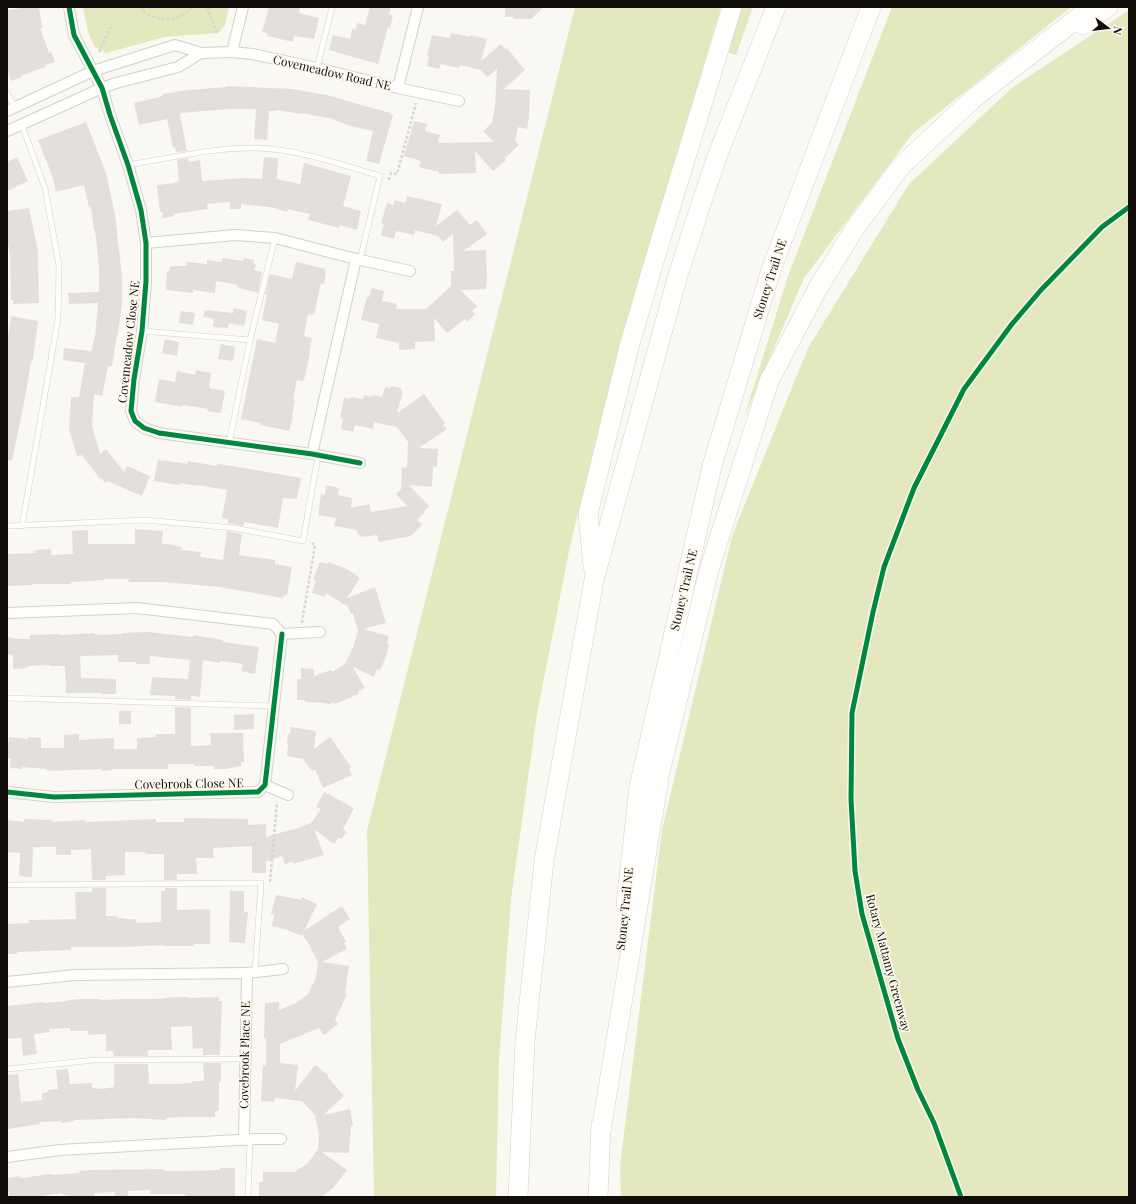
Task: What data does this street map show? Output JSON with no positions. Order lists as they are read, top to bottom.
{
  "streets": {
    "highway": ["Stoney Trail NE"],
    "street": [
      "Covemeadow Road NE",
      "Covemeadow Close NE",
      "Covebrook Close NE",
      "Covebrook Place NE"
    ],
    "cycle path": ["Rotary Mattamy Greenway"]
  },
  "crossings": [
    ["Covemeadow Road NE", "Covemeadow Close NE"]
  ],
  "north": "right"
}
